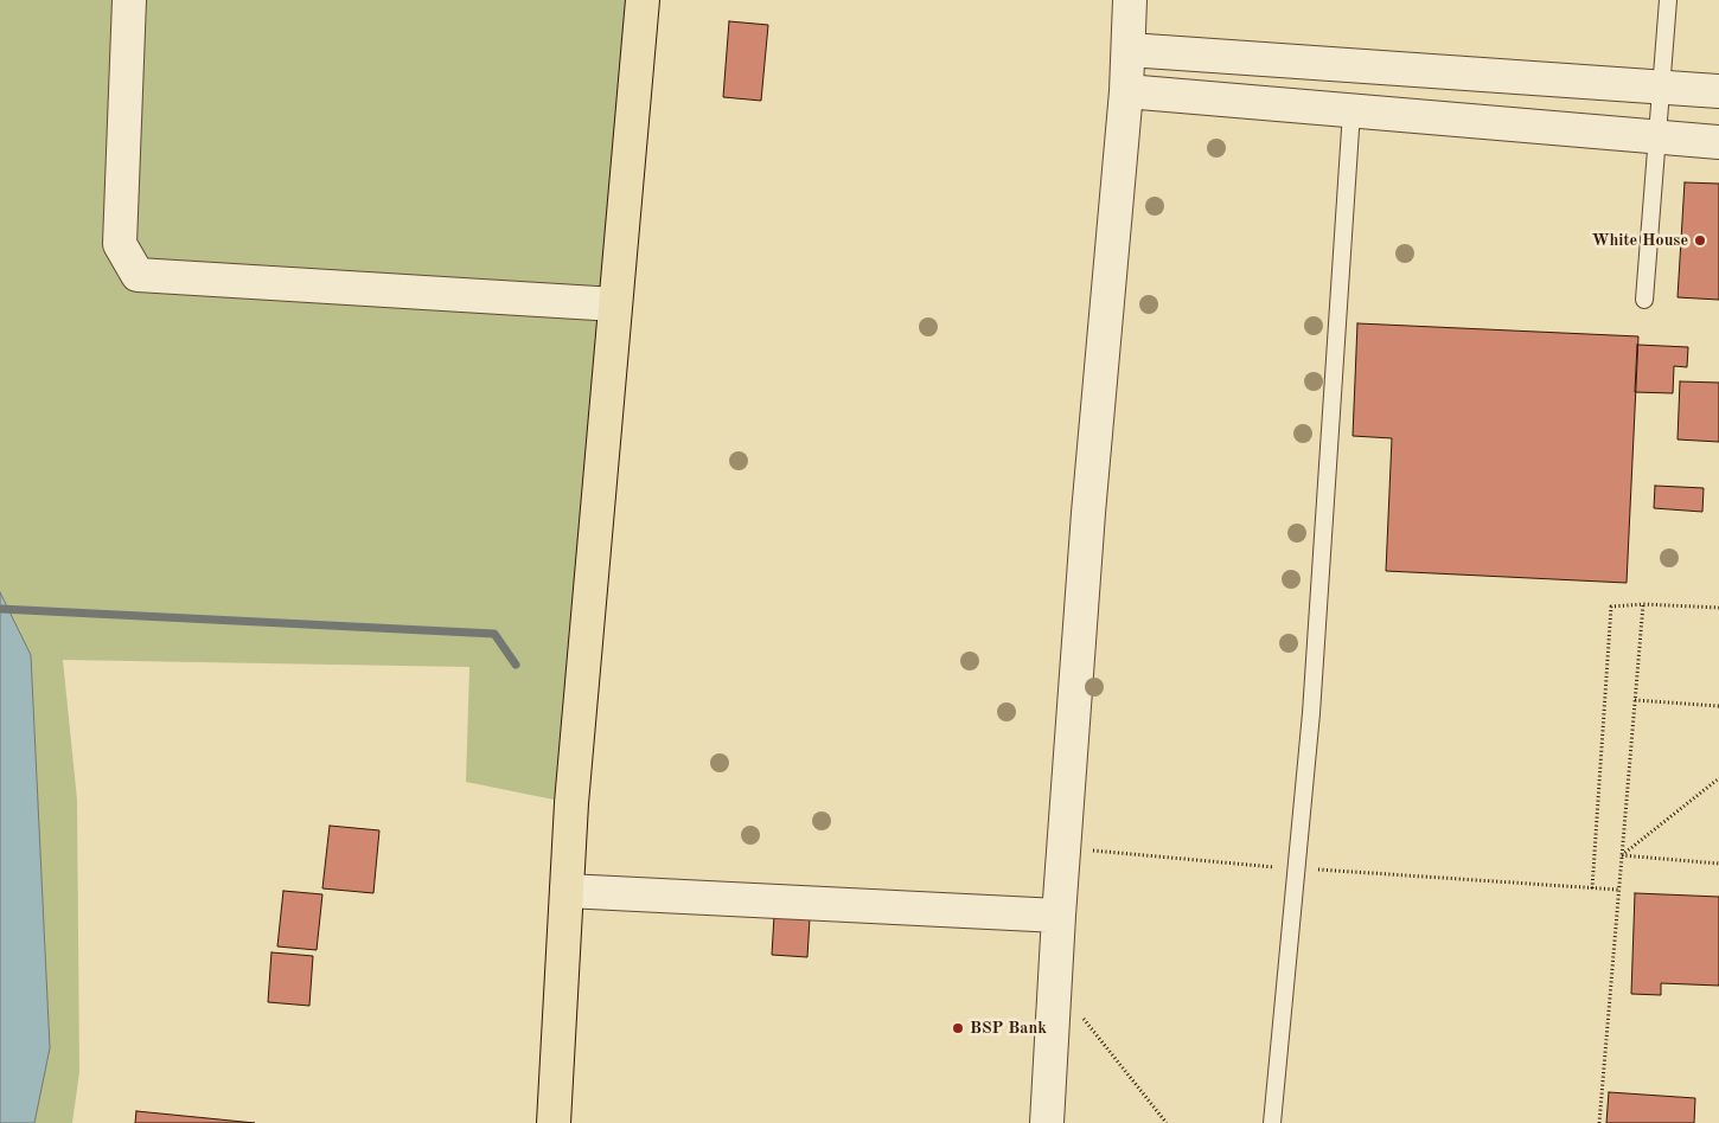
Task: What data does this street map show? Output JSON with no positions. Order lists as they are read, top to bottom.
{
  "places": ["White House", "BSP Bank"]
}
